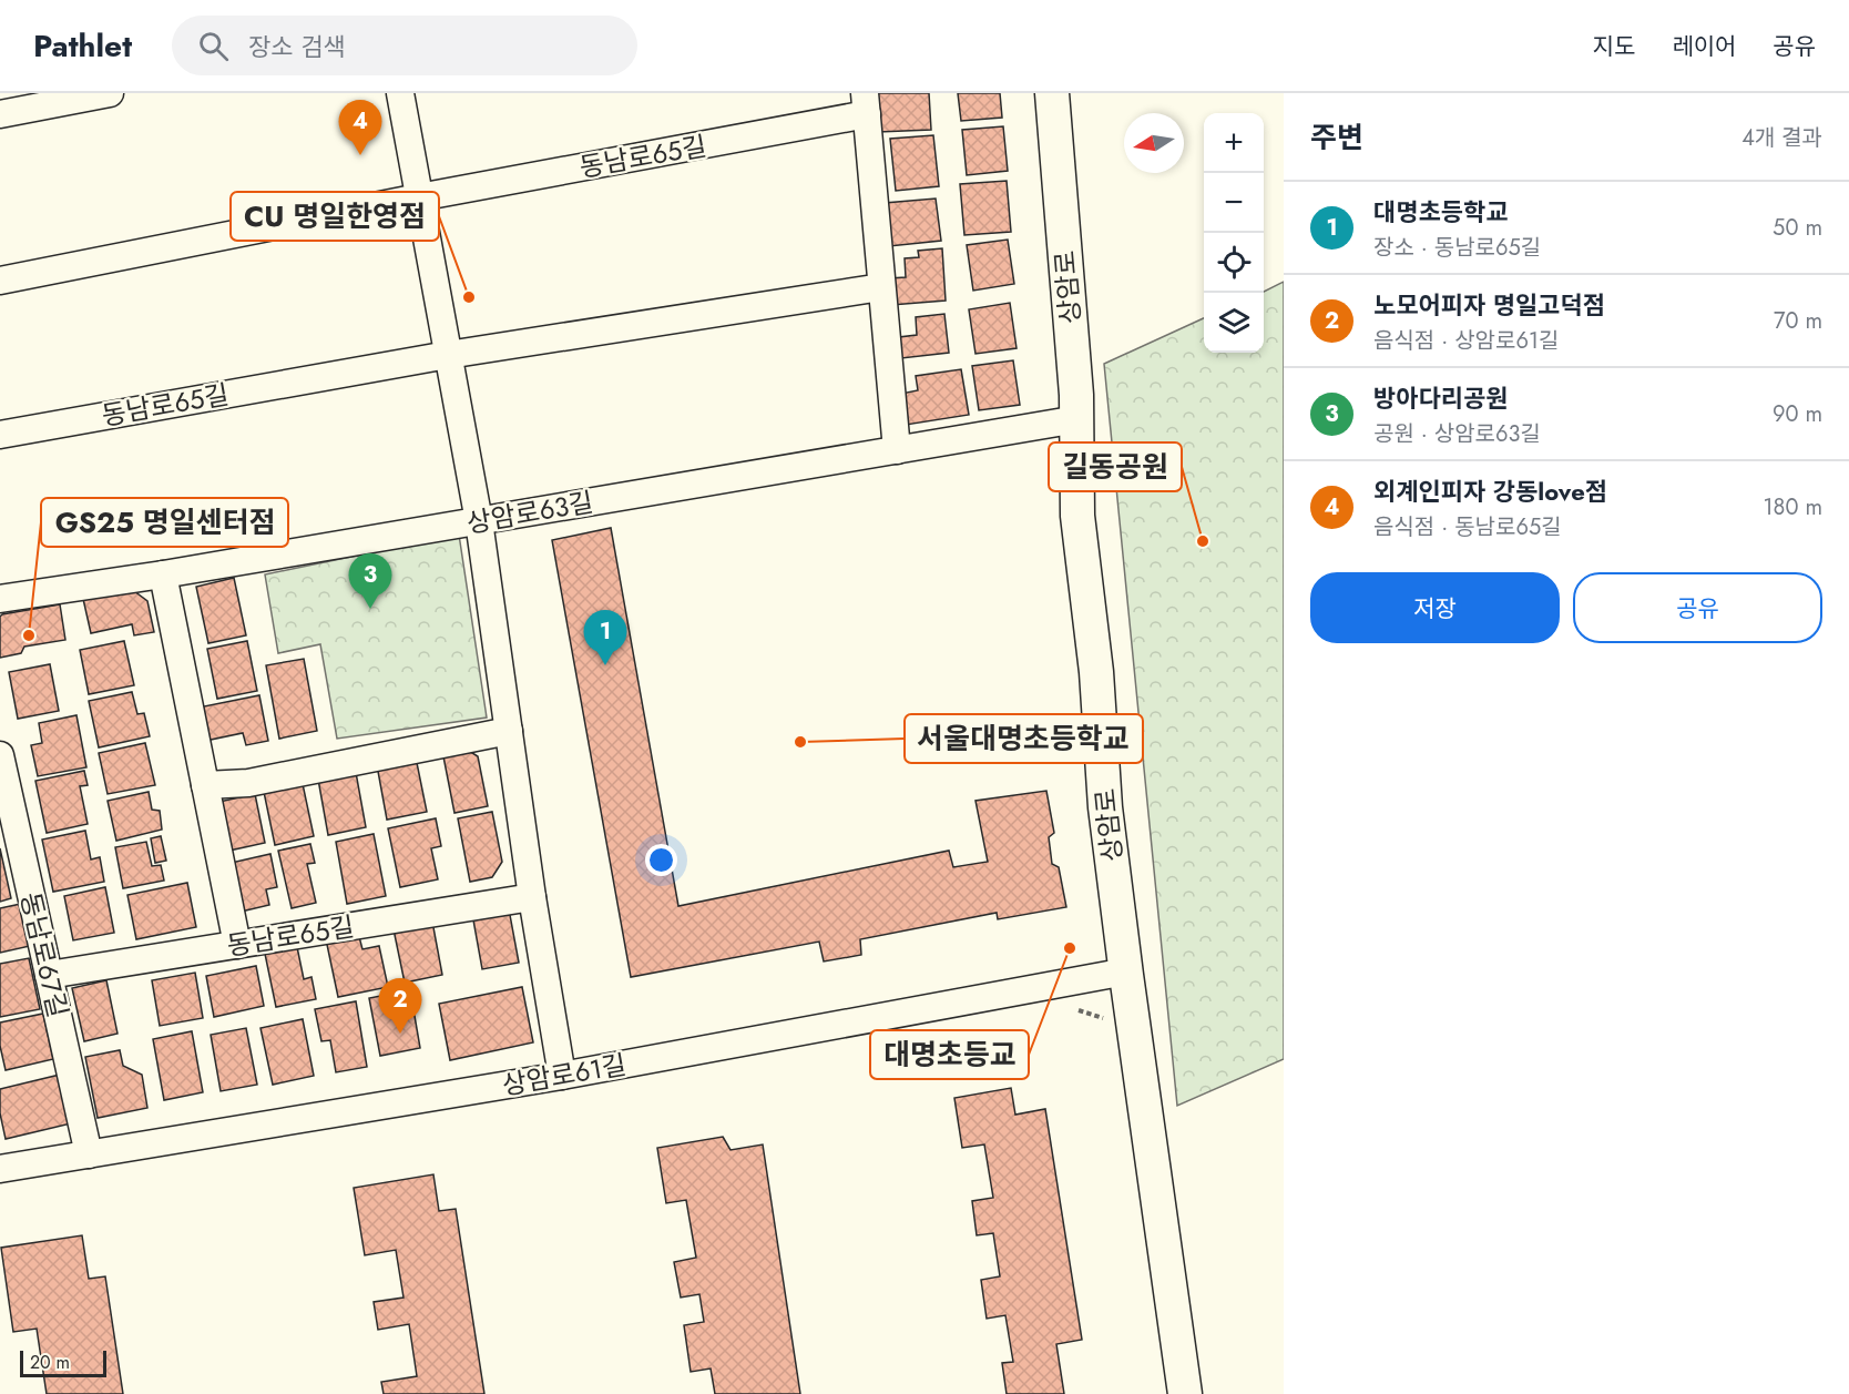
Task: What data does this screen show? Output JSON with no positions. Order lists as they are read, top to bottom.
{
  "streets": {
    "street": [
      "동남로65길",
      "상암로",
      "상암로63길",
      "동남로67길",
      "상암로61길"
    ]
  },
  "crossings": [
    ["동남로65길", "동남로67길"],
    ["상암로", "상암로63길"],
    ["상암로", "상암로61길"],
    ["동남로67길", "상암로61길"]
  ],
  "places": [
    "CU 명일한영점",
    "길동공원",
    "GS25 명일센터점",
    "서울대명초등학교",
    "대명초등교"
  ],
  "scale_bar": "20 m",
  "north": "left",
  "page": {
    "header": "Pathlet",
    "search": "장소 검색",
    "nav": ["지도", "레이어", "공유"],
    "heading": ["주변", "4개 결과"],
    "pins": [
      "4",
      "3",
      "1",
      "2"
    ],
    "map_buttons": ["+", "−"],
    "list": [
      {
        "mark": "1",
        "name": "대명초등학교",
        "note": "장소 · 동남로65길",
        "value": "50 m"
      },
      {
        "mark": "2",
        "name": "노모어피자 명일고덕점",
        "note": "음식점 · 상암로61길",
        "value": "70 m"
      },
      {
        "mark": "3",
        "name": "방아다리공원",
        "note": "공원 · 상암로63길",
        "value": "90 m"
      },
      {
        "mark": "4",
        "name": "외계인피자 강동love점",
        "note": "음식점 · 동남로65길",
        "value": "180 m"
      }
    ],
    "buttons": ["저장", "공유"],
    "scale": "20 m"
  }
}
